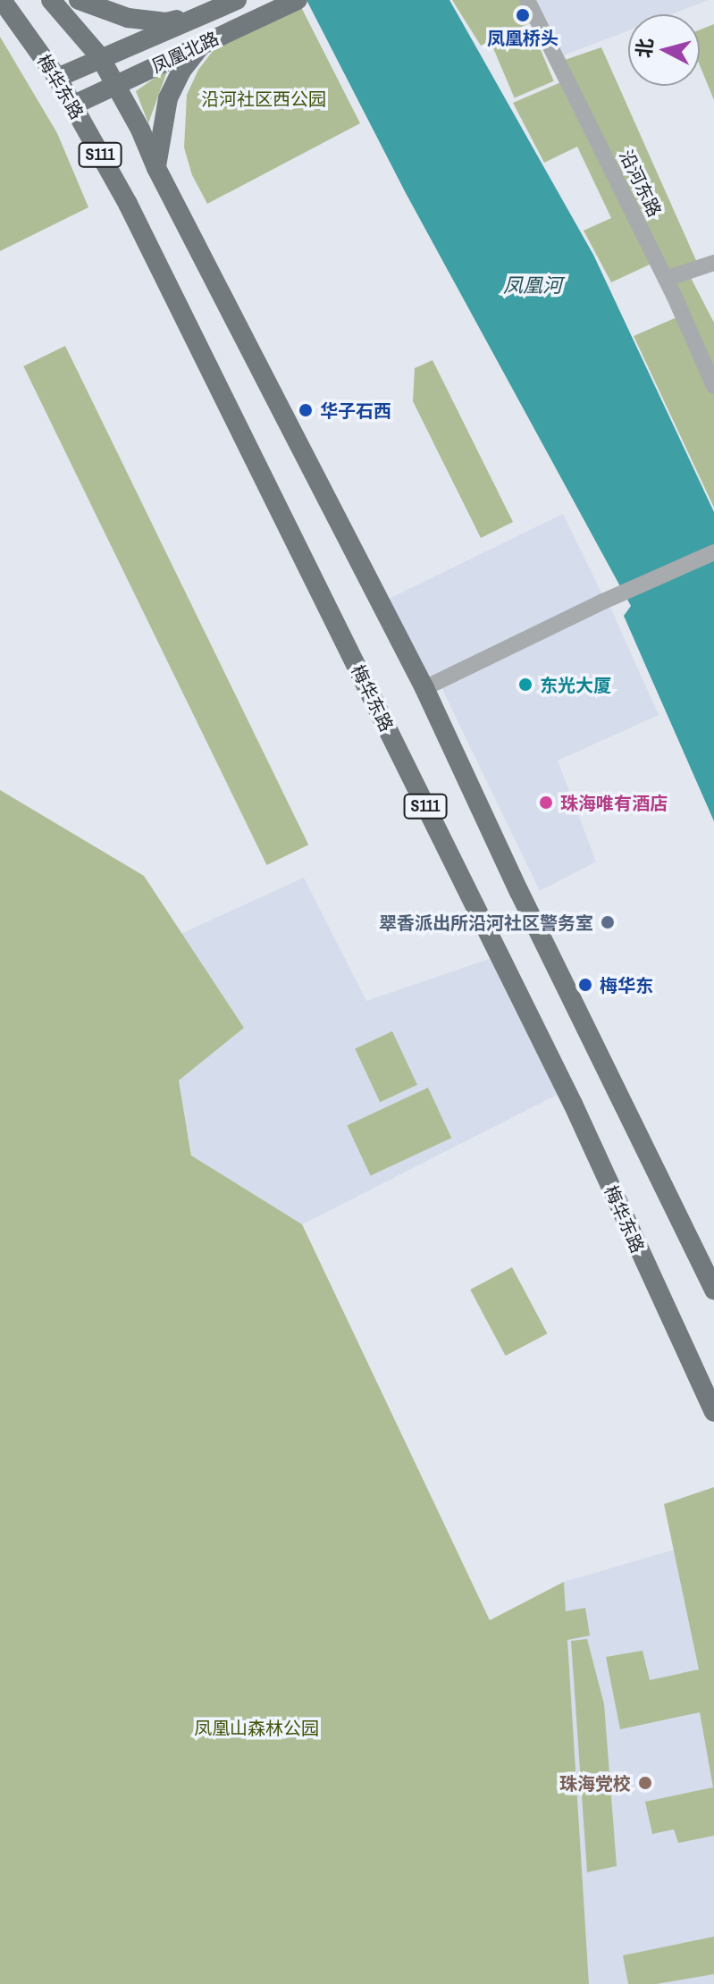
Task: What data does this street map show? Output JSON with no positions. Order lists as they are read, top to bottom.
{
  "streets": {
    "main road": ["凤凰北路", "梅华东路", "S111"],
    "street": ["沿河东路"]
  },
  "crossings": [
    ["凤凰北路", "梅华东路"],
    ["凤凰北路", "S111"]
  ],
  "water": ["凤凰河"],
  "parks": ["沿河社区西公园", "凤凰山森林公园"],
  "places": [
    "凤凰桥头",
    "华子石西",
    "东光大厦",
    "珠海唯有酒店",
    "翠香派出所沿河社区警务室",
    "梅华东",
    "珠海党校"
  ],
  "north": "left"
}
